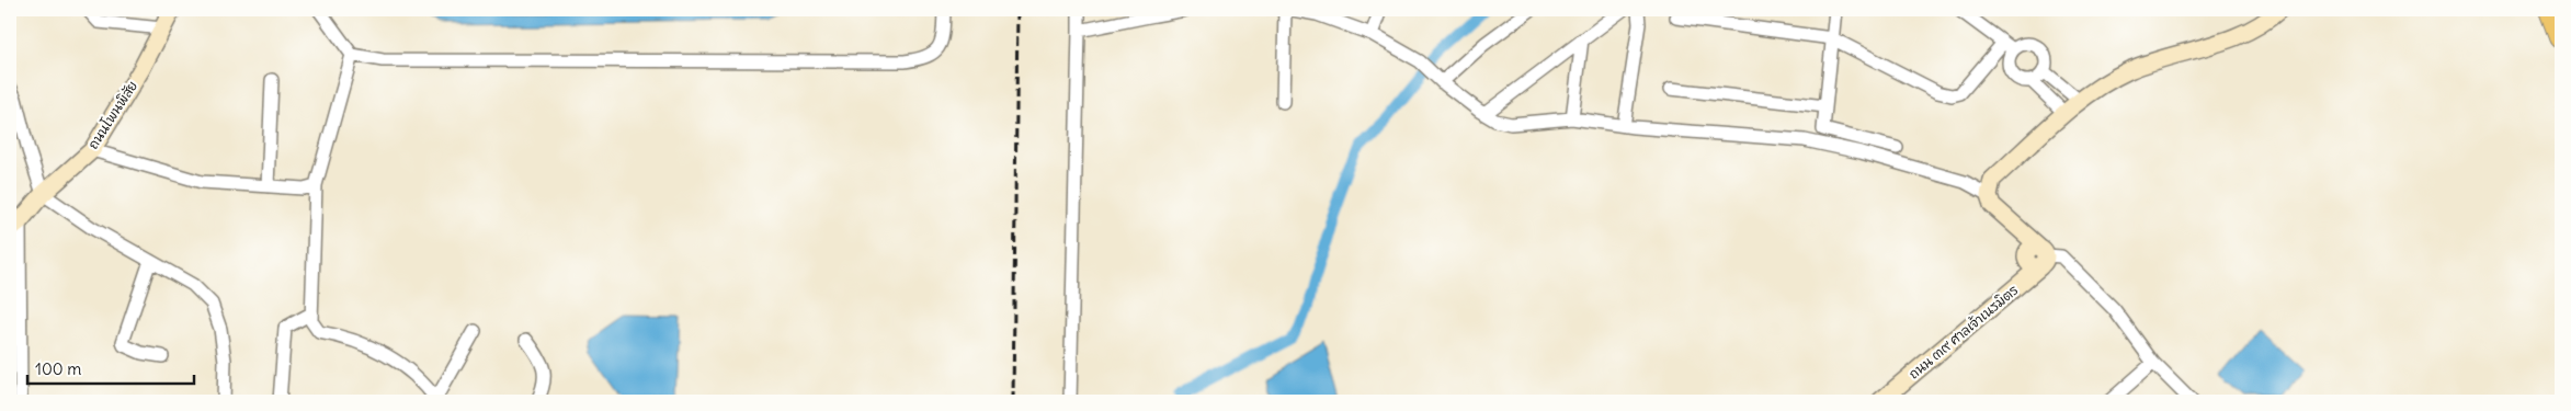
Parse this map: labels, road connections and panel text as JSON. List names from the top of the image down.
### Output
{
  "streets": {
    "main road": ["ถนนโพนพิสัย", "ถนน ๓๙ ศาลเจ้าเนรมิตร"]
  },
  "scale_bar": "100 m"
}
